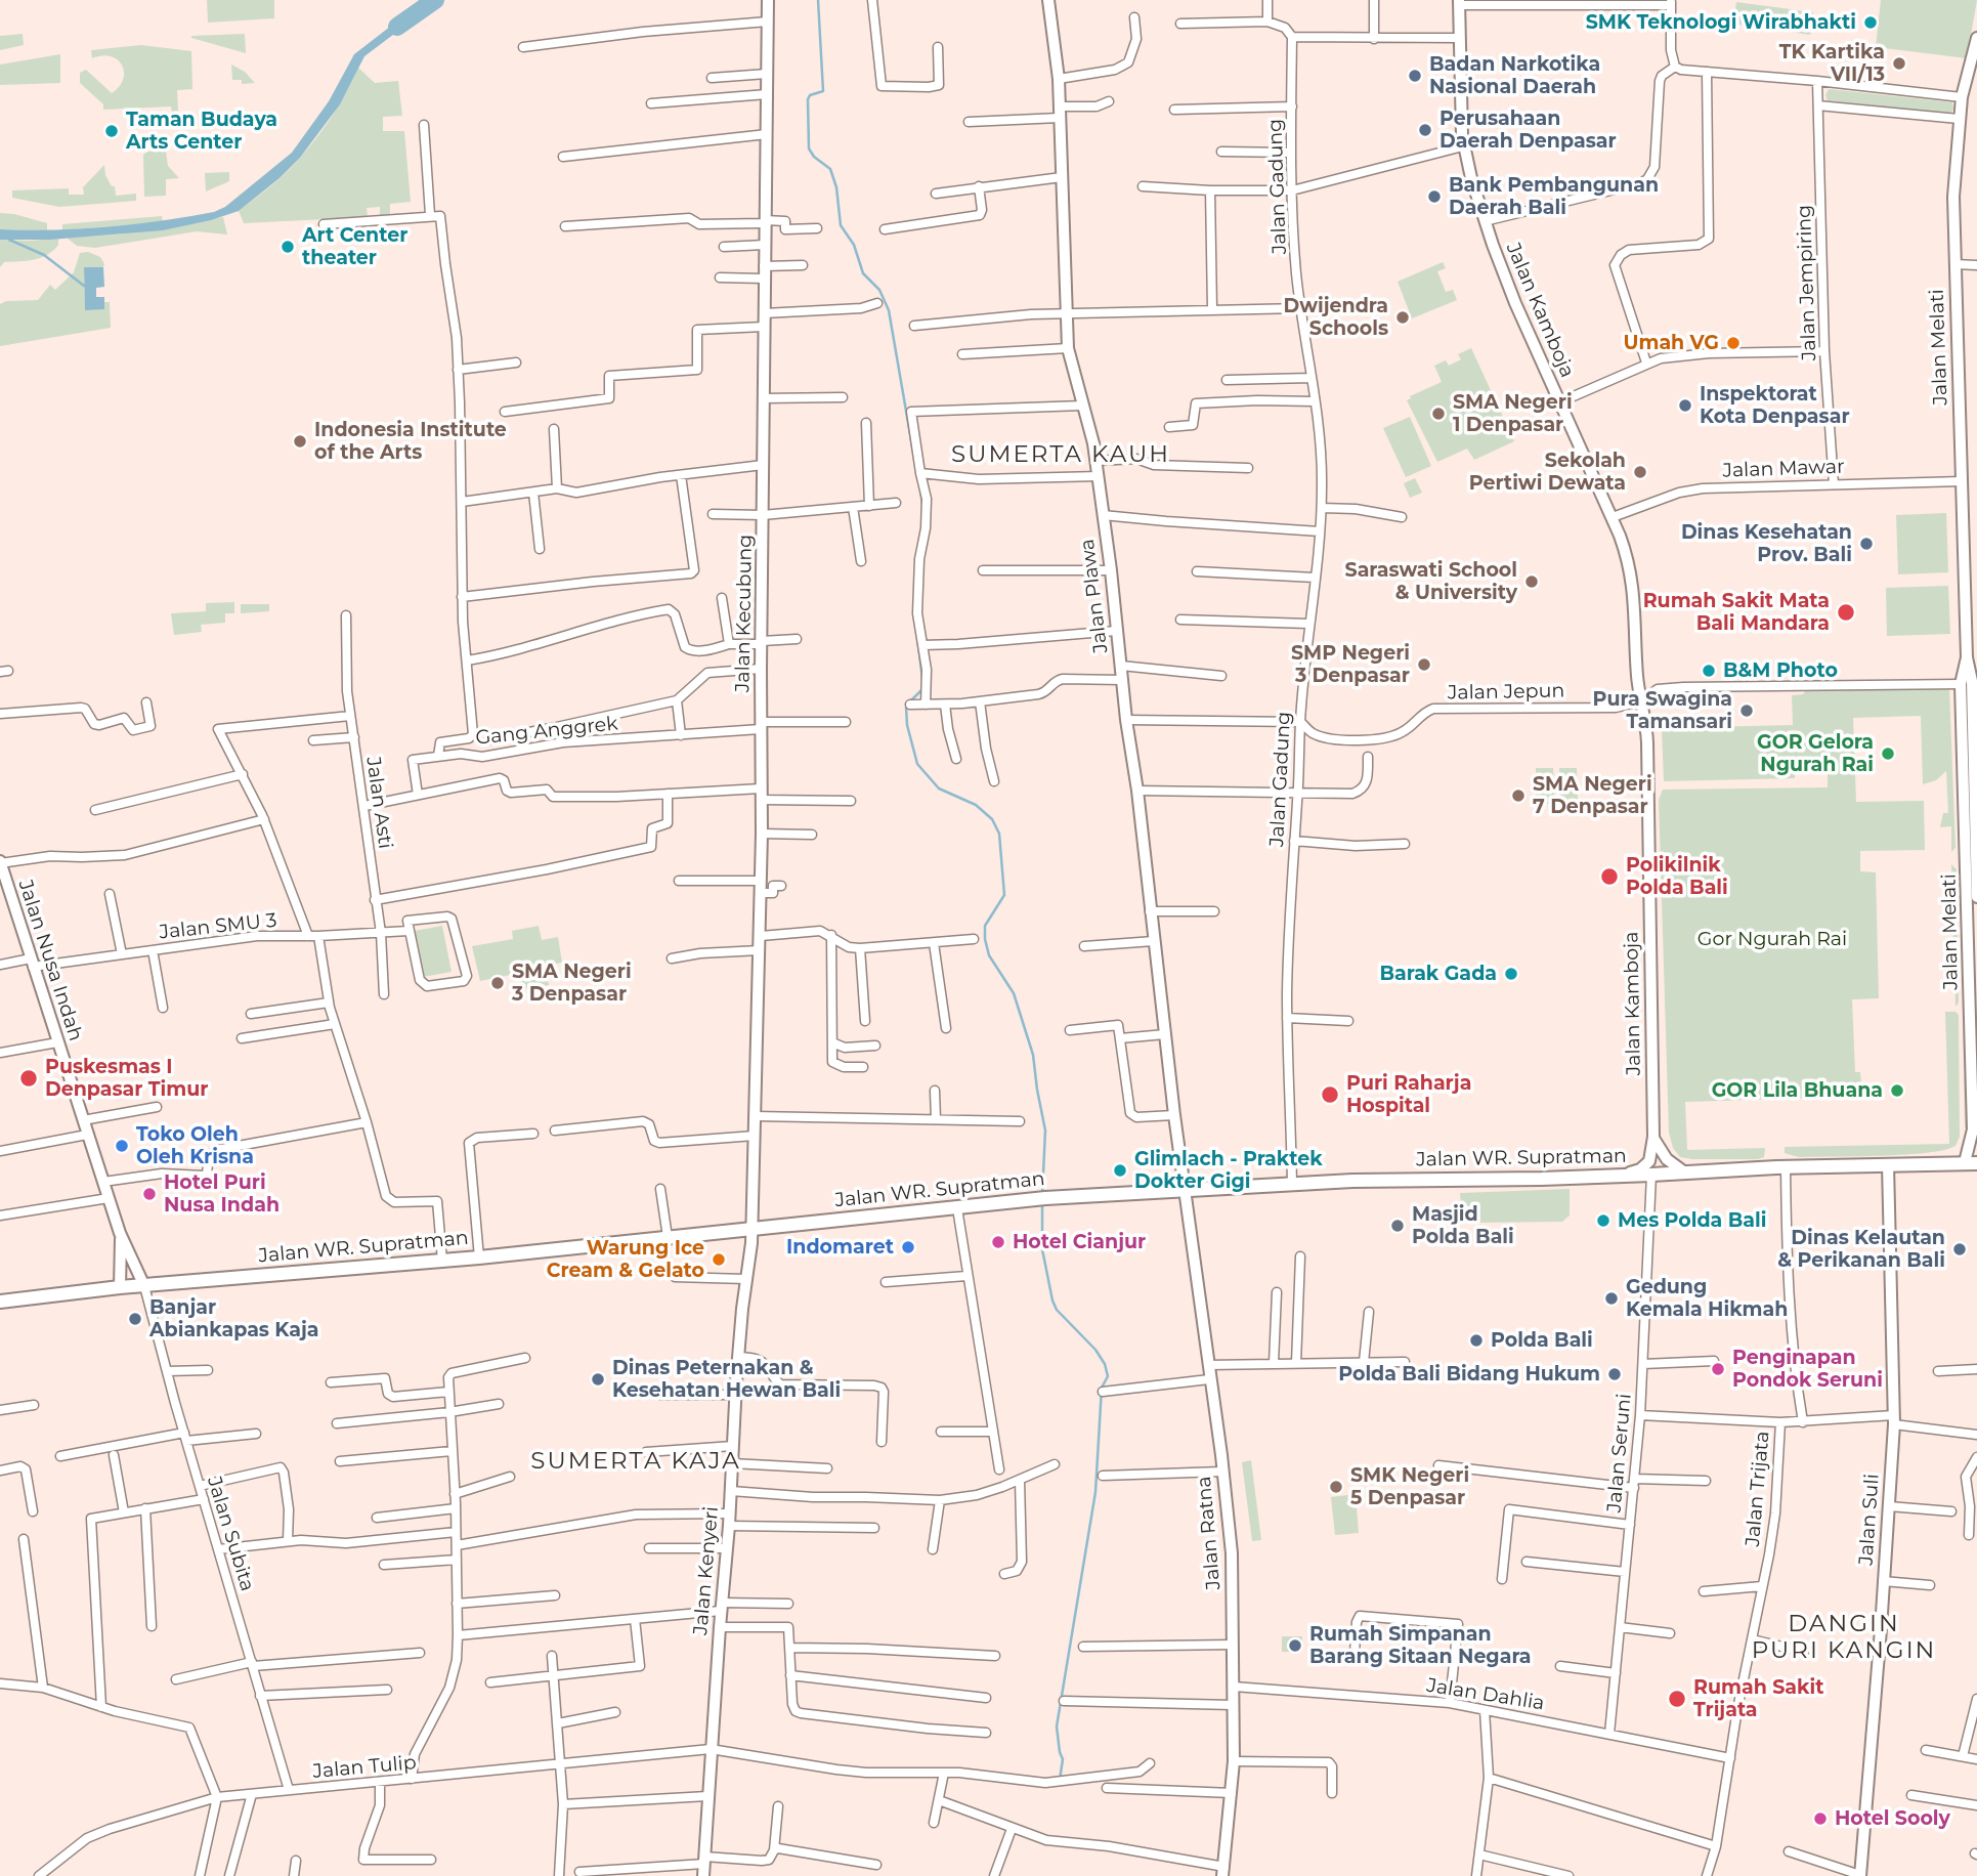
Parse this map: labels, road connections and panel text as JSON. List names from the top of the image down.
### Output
{
  "streets": {
    "main road": ["Jalan WR. Supratman"],
    "street": [
      "Jalan Gadung",
      "Jalan Jempiring",
      "Jalan Kamboja",
      "Jalan Melati",
      "Jalan Mawar",
      "Jalan Plawa",
      "Jalan Kecubung",
      "Jalan Jepun",
      "Gang Anggrek",
      "Jalan Asti",
      "Jalan SMU 3",
      "Jalan Nusa Indah",
      "Jalan Seruni",
      "Jalan Trijata",
      "Jalan Suli",
      "Jalan Ratna",
      "Jalan Subita",
      "Jalan Kenyeri",
      "Jalan Dahlia",
      "Jalan Tulip"
    ]
  },
  "crossings": [
    ["Jalan Gadung", "Jalan Jepun"],
    ["Jalan Gadung", "Jalan WR. Supratman"],
    ["Jalan Jempiring", "Jalan Mawar"],
    ["Jalan Kamboja", "Jalan Mawar"],
    ["Jalan Kamboja", "Jalan Jepun"],
    ["Jalan Kamboja", "Jalan WR. Supratman"],
    ["Jalan Melati", "Jalan Mawar"],
    ["Jalan Melati", "Jalan Jepun"],
    ["Jalan Melati", "Jalan WR. Supratman"],
    ["Jalan Plawa", "Jalan WR. Supratman"],
    ["Jalan Plawa", "Jalan Ratna"],
    ["Jalan Kecubung", "Gang Anggrek"],
    ["Jalan Kecubung", "Jalan WR. Supratman"],
    ["Jalan Kecubung", "Jalan Kenyeri"],
    ["Jalan Asti", "Jalan SMU 3"],
    ["Jalan SMU 3", "Jalan Nusa Indah"],
    ["Jalan Nusa Indah", "Jalan WR. Supratman"],
    ["Jalan Nusa Indah", "Jalan Subita"],
    ["Jalan WR. Supratman", "Jalan Seruni"],
    ["Jalan WR. Supratman", "Jalan Suli"],
    ["Jalan WR. Supratman", "Jalan Ratna"],
    ["Jalan WR. Supratman", "Jalan Subita"],
    ["Jalan WR. Supratman", "Jalan Kenyeri"],
    ["Jalan Seruni", "Jalan Dahlia"],
    ["Jalan Trijata", "Jalan Suli"],
    ["Jalan Trijata", "Jalan Dahlia"],
    ["Jalan Ratna", "Jalan Dahlia"],
    ["Jalan Subita", "Jalan Tulip"],
    ["Jalan Kenyeri", "Jalan Tulip"]
  ],
  "districts": ["SUMERTA KAUH", "SUMERTA KAJA", "DANGIN PURI KANGIN"],
  "parks": ["Gor Ngurah Rai"],
  "places": [
    "SMK Teknologi Wirabhakti",
    "TK Kartika VII/13",
    "Badan Narkotika Nasional Daerah",
    "Perusahaan Daerah Denpasar",
    "Taman Budaya Arts Center",
    "Bank Pembangunan Daerah Bali",
    "Art Center theater",
    "Dwijendra Schools",
    "Umah VG",
    "Inspektorat Kota Denpasar",
    "SMA Negeri 1 Denpasar",
    "Indonesia Institute of the Arts",
    "Sekolah Pertiwi Dewata",
    "Dinas Kesehatan Prov. Bali",
    "Saraswati School & University",
    "Rumah Sakit Mata Bali Mandara",
    "SMP Negeri 3 Denpasar",
    "B&M Photo",
    "Pura Swagina Tamansari",
    "GOR Gelora Ngurah Rai",
    "SMA Negeri 7 Denpasar",
    "Polikilnik Polda Bali",
    "Barak Gada",
    "SMA Negeri 3 Denpasar",
    "Puskesmas I Denpasar Timur",
    "GOR Lila Bhuana",
    "Puri Raharja Hospital",
    "Toko Oleh Oleh Krisna",
    "Glimlach - Praktek Dokter Gigi",
    "Hotel Puri Nusa Indah",
    "Mes Polda Bali",
    "Masjid Polda Bali",
    "Hotel Cianjur",
    "Indomaret",
    "Dinas Kelautan & Perikanan Bali",
    "Warung Ice Cream & Gelato",
    "Gedung Kemala Hikmah",
    "Banjar Abiankapas Kaja",
    "Polda Bali",
    "Penginapan Pondok Seruni",
    "Polda Bali Bidang Hukum",
    "Dinas Peternakan & Kesehatan Hewan Bali",
    "SMK Negeri 5 Denpasar",
    "Rumah Simpanan Barang Sitaan Negara",
    "Rumah Sakit Trijata",
    "Hotel Sooly"
  ]
}
